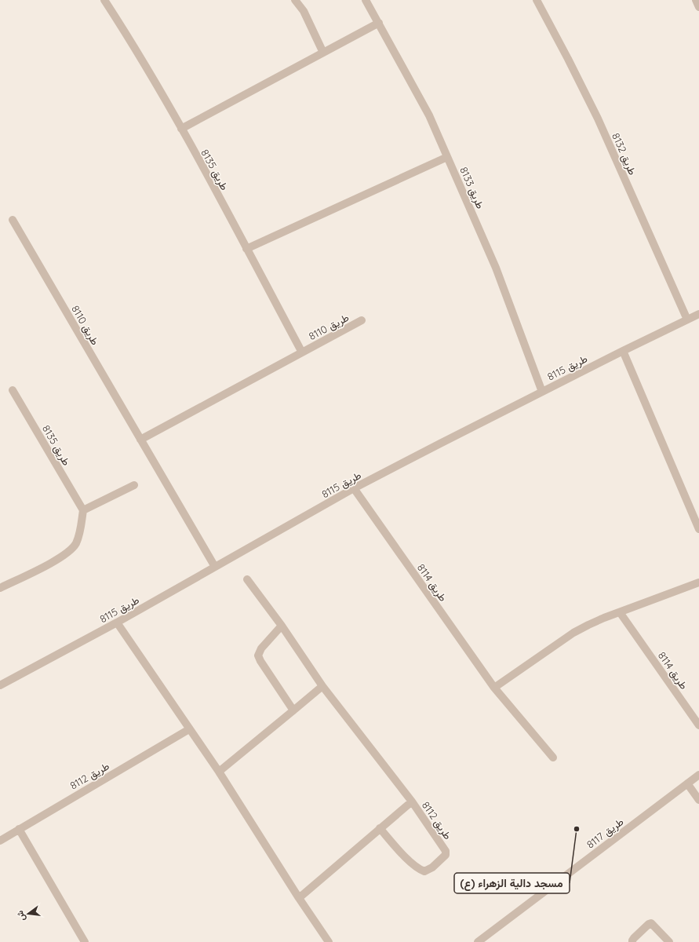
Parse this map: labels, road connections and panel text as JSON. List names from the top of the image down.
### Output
{
  "streets": {
    "street": [
      "طريق 8132",
      "طريق 8135",
      "طريق 8133",
      "طريق 8110",
      "طريق 8115",
      "طريق 8114",
      "طريق 8112",
      "طريق 8117"
    ]
  },
  "crossings": [
    ["طريق 8132", "طريق 8115"],
    ["طريق 8135", "طريق 8110"],
    ["طريق 8133", "طريق 8115"],
    ["طريق 8110", "طريق 8115"],
    ["طريق 8115", "طريق 8114"]
  ],
  "places": ["مسجد دالية الزهراء (ع)"],
  "north": "left"
}
